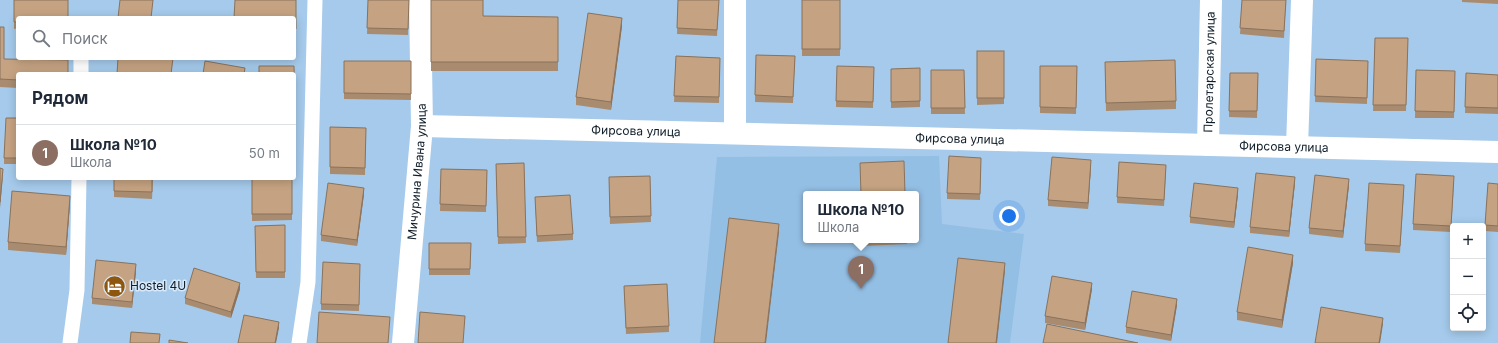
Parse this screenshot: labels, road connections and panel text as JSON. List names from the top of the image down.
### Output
{
  "streets": {
    "street": ["Пролетарская улица", "Фирсова улица", "Мичурина Ивана улица"]
  },
  "crossings": [
    ["Пролетарская улица", "Фирсова улица"],
    ["Фирсова улица", "Мичурина Ивана улица"]
  ],
  "places": {
    "hotel": ["Hostel 4U"]
  },
  "page": {
    "search": "Поиск",
    "heading": "Рядом",
    "list": [
      {
        "mark": "1",
        "name": "Школа №10",
        "note": "Школа",
        "value": "50 m"
      }
    ],
    "popup": ["Школа №10", "Школа"],
    "map_buttons": ["+", "−"],
    "pins": "1"
  }
}
